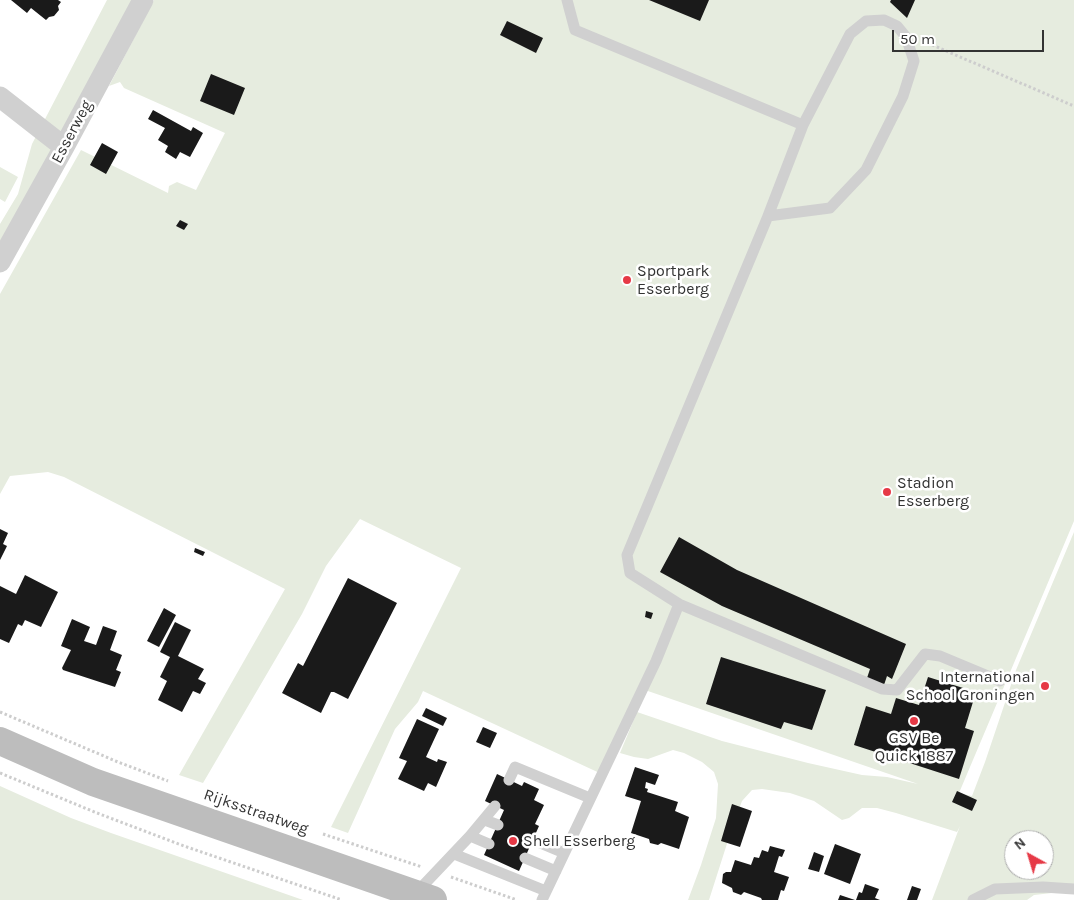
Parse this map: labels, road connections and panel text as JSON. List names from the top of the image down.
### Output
{
  "streets": {
    "main road": ["Rijksstraatweg"],
    "street": ["Esserweg"]
  },
  "places": [
    "Sportpark Esserberg",
    "Stadion Esserberg",
    "International School Groningen",
    "GSV Be Quick 1887",
    "Shell Esserberg"
  ],
  "scale_bar": "50 m",
  "north": "top left"
}
